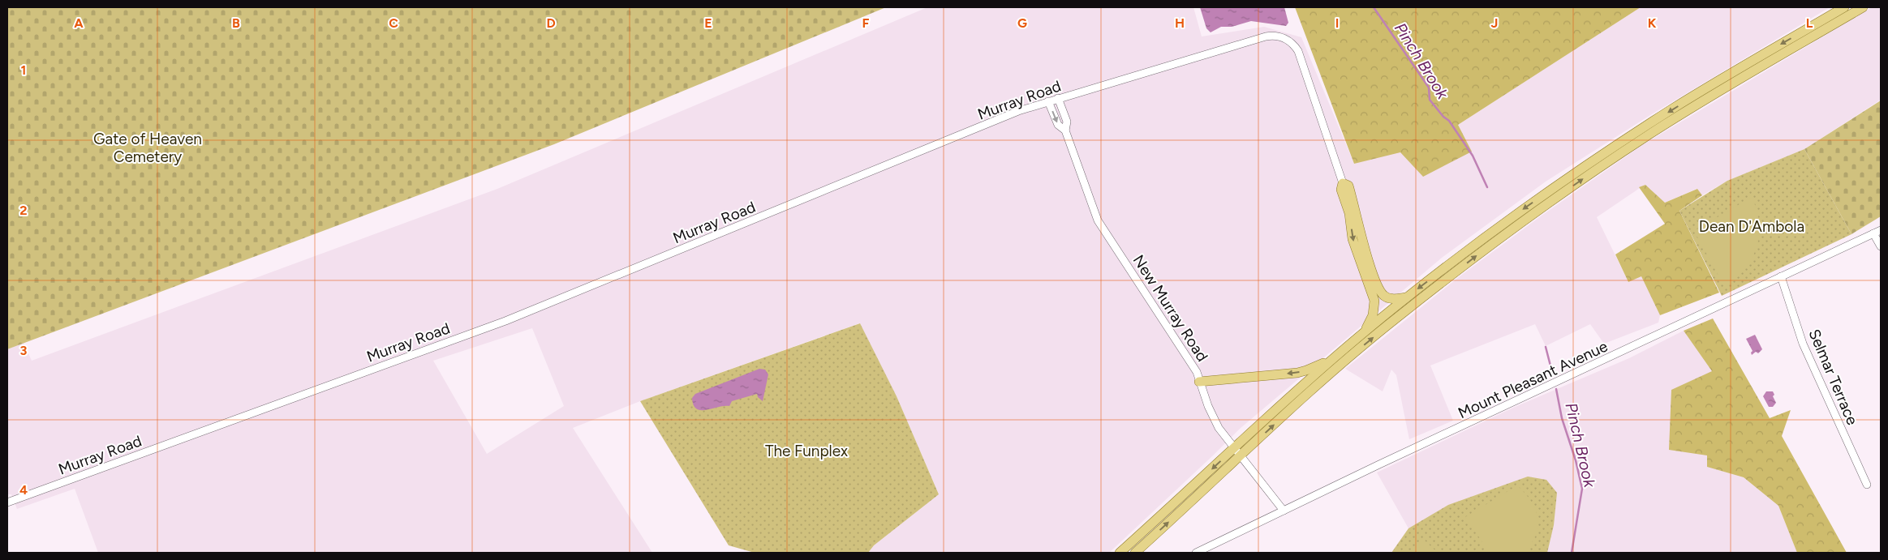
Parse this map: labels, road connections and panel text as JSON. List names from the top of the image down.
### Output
{
  "streets": {
    "street": [
      "Murray Road",
      "New Murray Road",
      "Selmar Terrace",
      "Mount Pleasant Avenue"
    ]
  },
  "crossings": [
    ["Murray Road", "New Murray Road"],
    ["New Murray Road", "Mount Pleasant Avenue"],
    ["Selmar Terrace", "Mount Pleasant Avenue"]
  ],
  "water": ["Pinch Brook"],
  "parks": ["Gate of Heaven Cemetery", "Dean D'Ambola", "The Funplex"],
  "grid": {
    "columns": [
      "A",
      "B",
      "C",
      "D",
      "E",
      "F",
      "G",
      "H",
      "I",
      "J",
      "K",
      "L"
    ],
    "rows": [
      "1",
      "2",
      "3",
      "4"
    ]
  }
}
